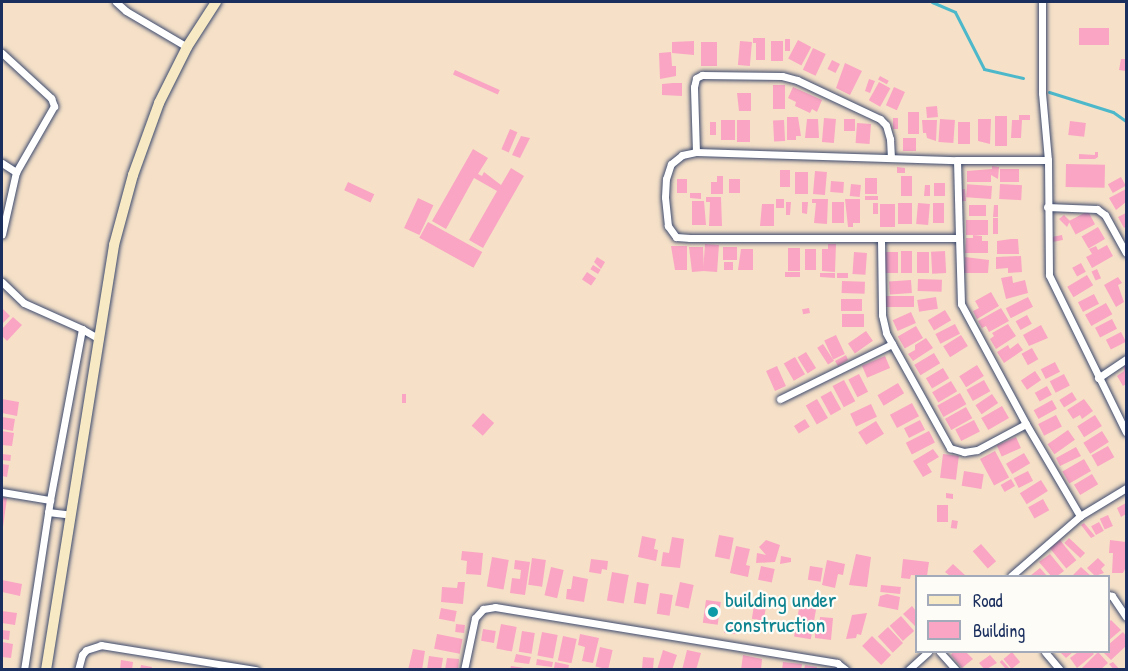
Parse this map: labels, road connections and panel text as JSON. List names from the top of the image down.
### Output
{
  "places": ["building under construction"],
  "legend": ["Road", "Building"]
}
